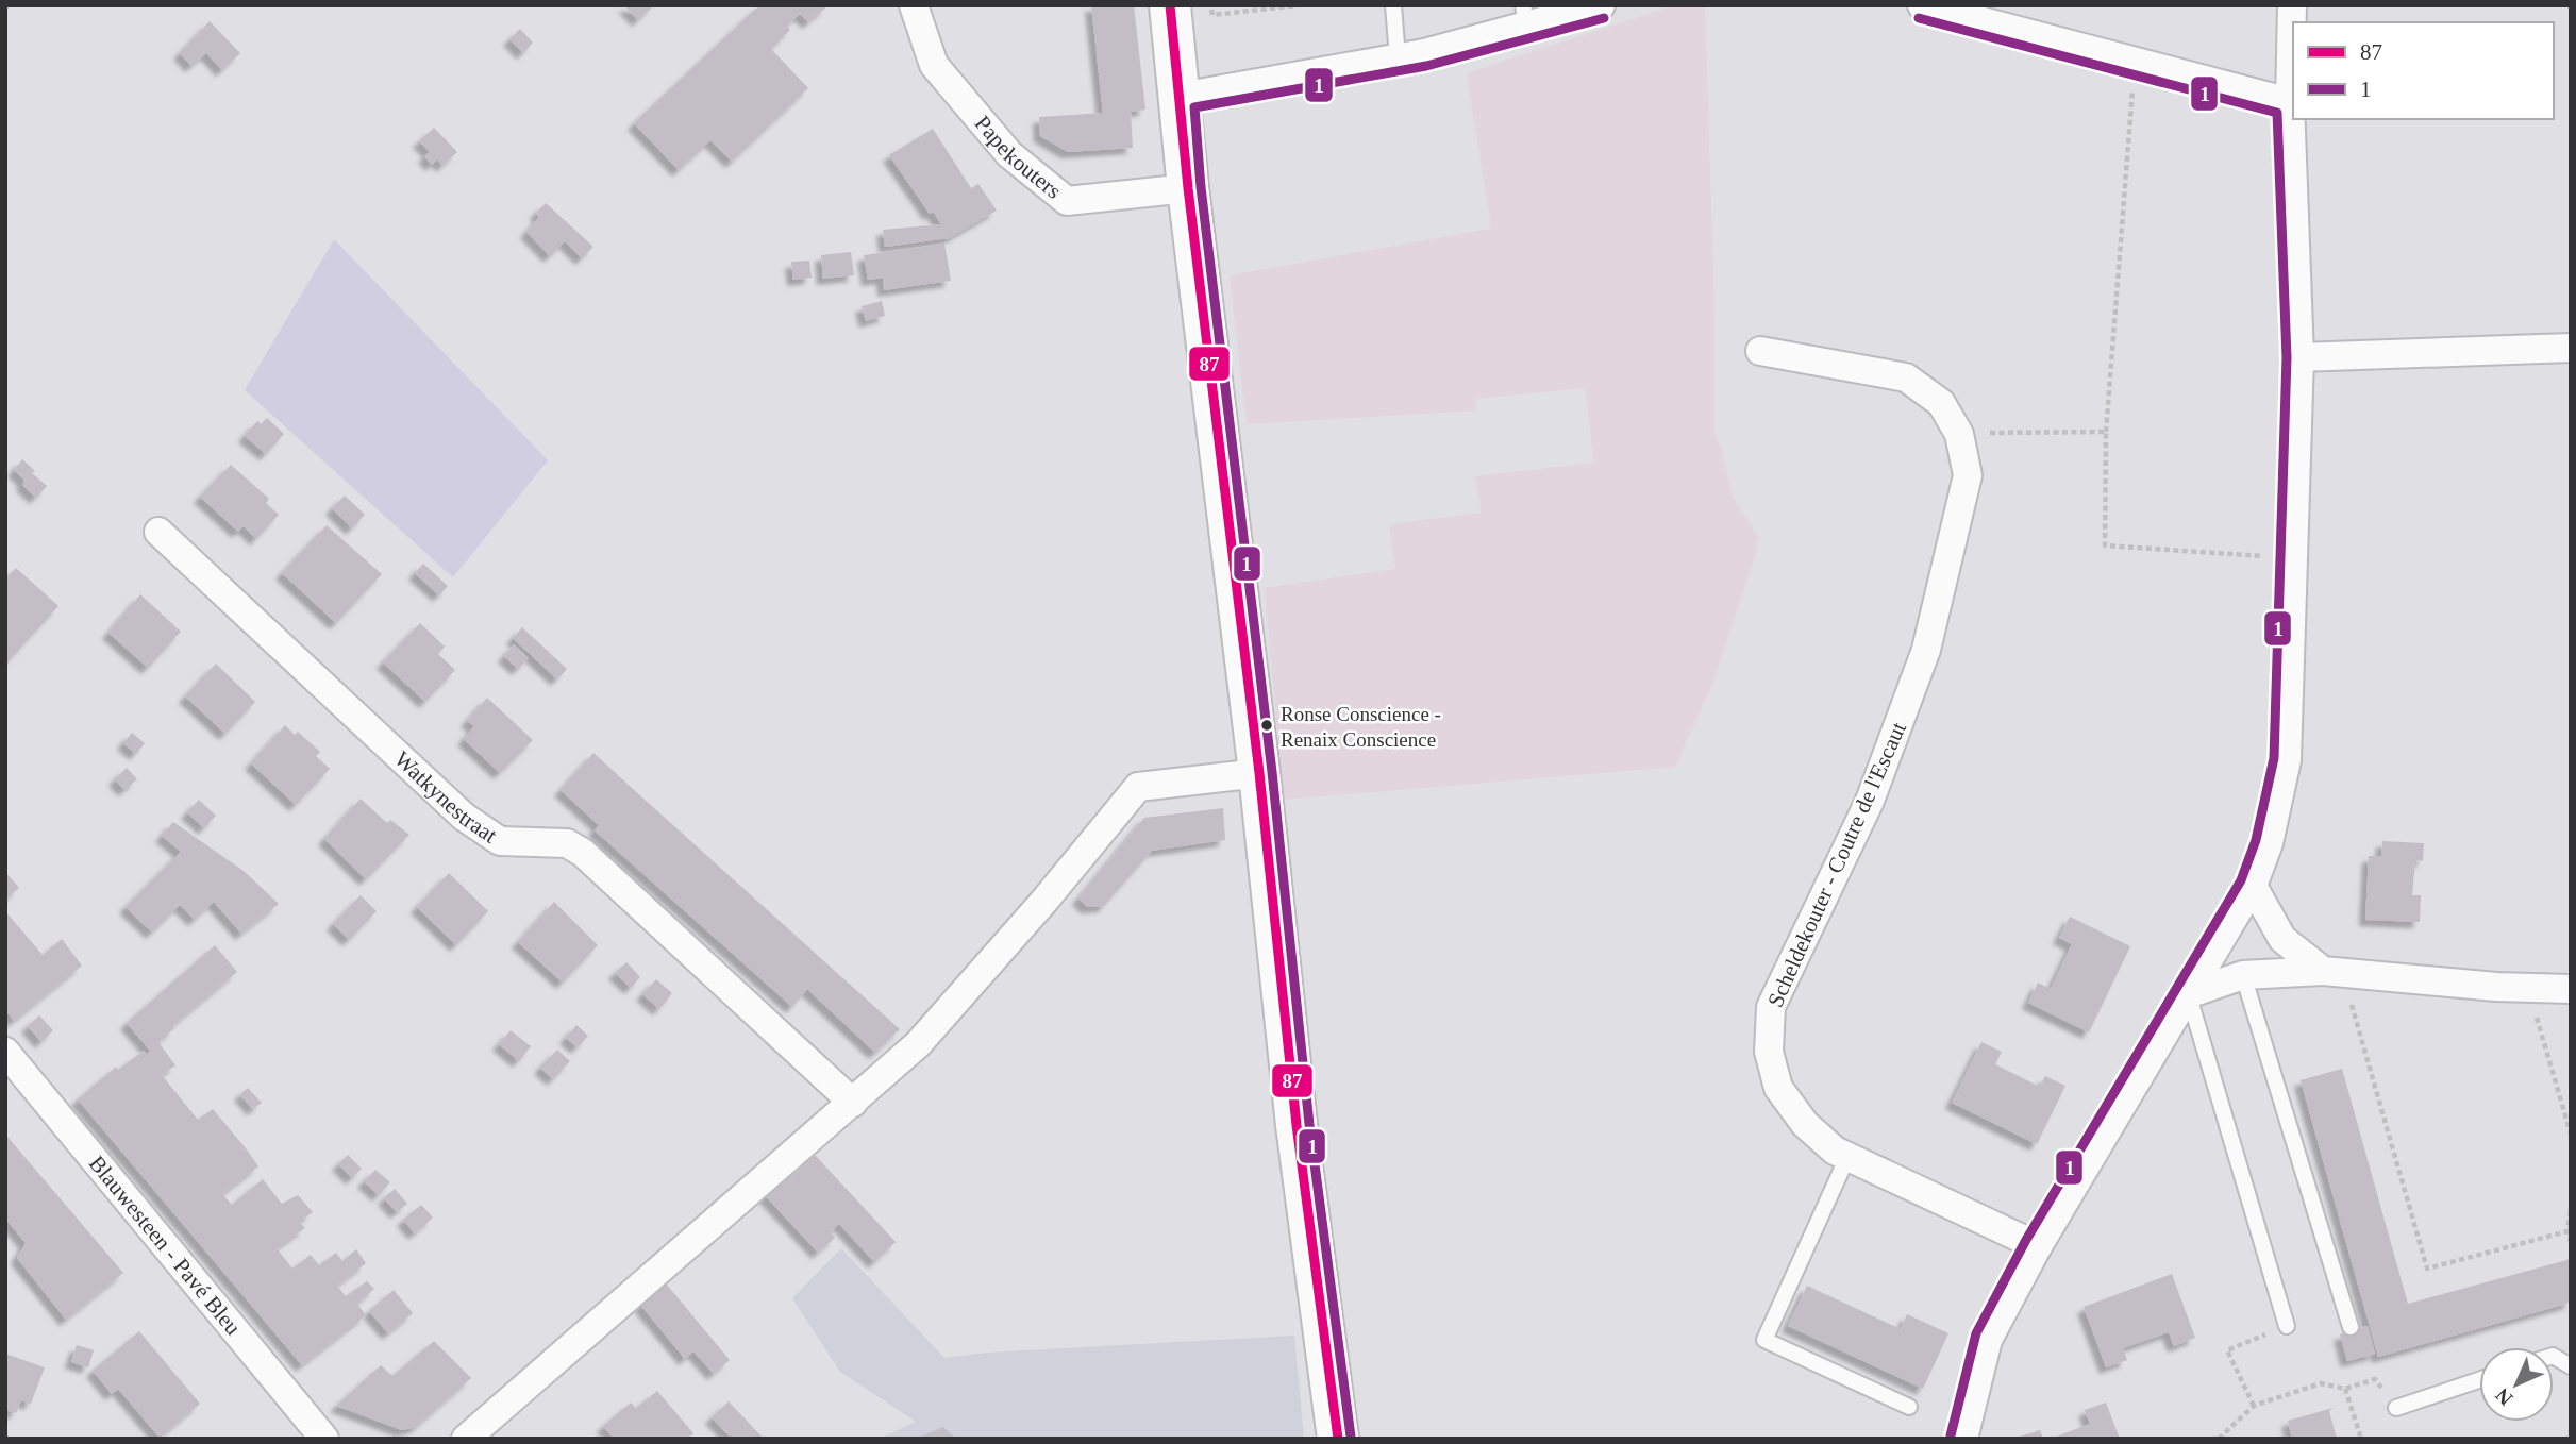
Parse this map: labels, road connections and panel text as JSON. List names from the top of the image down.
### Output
{
  "streets": {
    "street": [
      "Papekouters",
      "Watkynestraat",
      "Scheldekouter - Coutre de l'Escaut",
      "Blauwesteen - Pavé Bleu"
    ]
  },
  "places": ["Ronse Conscience - Renaix Conscience"],
  "lines": ["transit line 87", "transit line 1"],
  "legend": ["87", "1"],
  "north": "bottom left"
}
